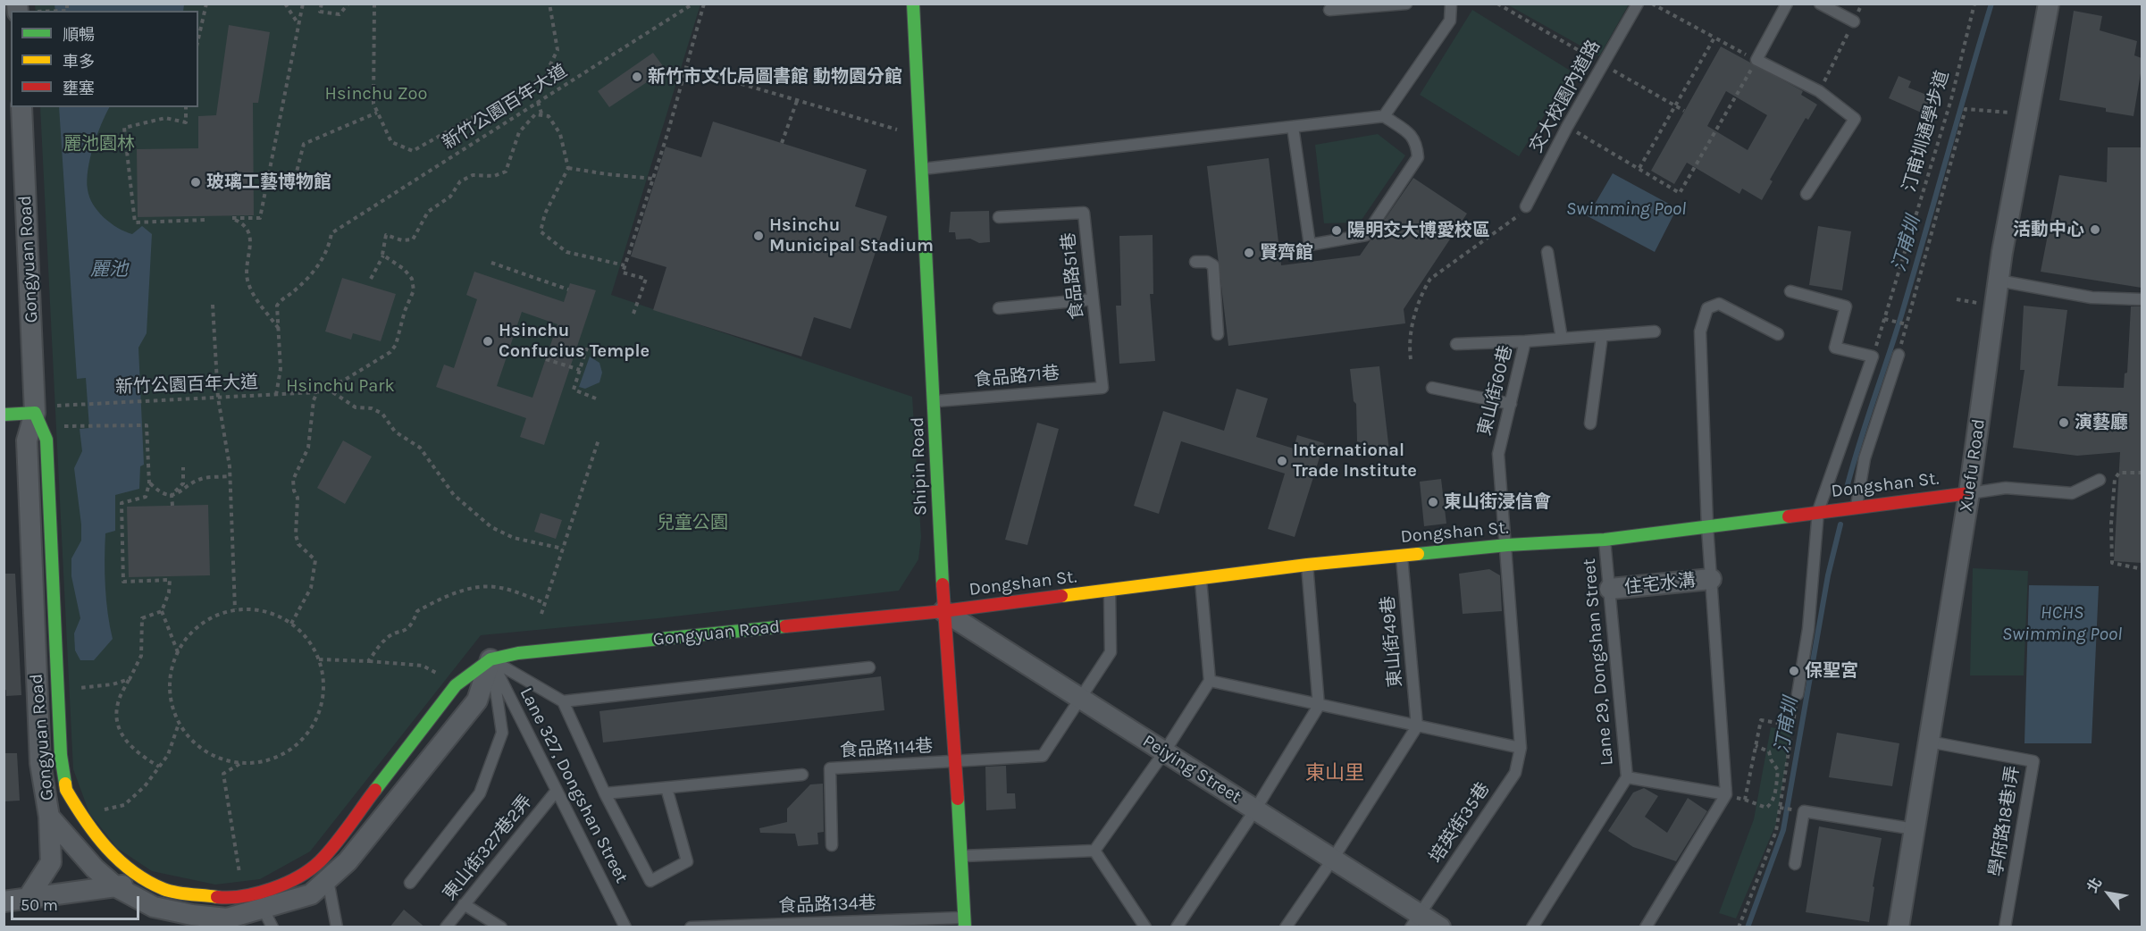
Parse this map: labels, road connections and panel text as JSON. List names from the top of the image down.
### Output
{
  "streets": {
    "street": [
      "Gongyuan Road",
      "Xuefu Road",
      "Shipin Road",
      "Dongshan St.",
      "住宅水溝",
      "Peiying Street"
    ],
    "lane": [
      "交大校園內道路",
      "食品路51巷",
      "食品路71巷",
      "東山街60巷",
      "東山街49巷",
      "Lane 29, Dongshan Street",
      "食品路114巷",
      "Lane 327, Dongshan Street",
      "學府路18巷1弄",
      "培英街35巷",
      "東山街327巷2弄",
      "食品路134巷"
    ],
    "path": ["新竹公園百年大道", "汀甫圳通學步道"]
  },
  "crossings": [
    ["汀甫圳通學步道", "Xuefu Road"],
    ["Gongyuan Road", "Shipin Road"],
    ["Gongyuan Road", "Dongshan St."],
    ["Gongyuan Road", "Peiying Street"],
    ["Gongyuan Road", "Lane 327, Dongshan Street"],
    ["食品路51巷", "食品路71巷"],
    ["食品路71巷", "Shipin Road"],
    ["東山街60巷", "Dongshan St."],
    ["東山街60巷", "培英街35巷"],
    ["Xuefu Road", "Dongshan St."],
    ["Xuefu Road", "學府路18巷1弄"],
    ["Shipin Road", "Dongshan St."],
    ["Shipin Road", "食品路114巷"],
    ["Shipin Road", "Peiying Street"],
    ["Shipin Road", "食品路134巷"],
    ["Dongshan St.", "東山街49巷"],
    ["Dongshan St.", "Lane 29, Dongshan Street"],
    ["Dongshan St.", "Peiying Street"],
    ["住宅水溝", "Lane 29, Dongshan Street"],
    ["Peiying Street", "培英街35巷"],
    ["Lane 327, Dongshan Street", "東山街327巷2弄"]
  ],
  "districts": ["東山里"],
  "water": [
    "Swimming Pool",
    "汀甫圳",
    "麗池",
    "HCHS Swimming Pool"
  ],
  "parks": [
    "Hsinchu Zoo",
    "麗池園林",
    "Hsinchu Park",
    "兒童公園"
  ],
  "places": [
    "新竹市文化局圖書館 動物園分館",
    "玻璃工藝博物館",
    "活動中心",
    "陽明交大博愛校區",
    "Hsinchu Municipal Stadium",
    "賢齊館",
    "Hsinchu Confucius Temple",
    "演藝廳",
    "International Trade Institute",
    "東山街浸信會",
    "保聖宮"
  ],
  "legend": ["順暢", "車多", "壅塞"],
  "scale_bar": "50 m",
  "north": "top left"
}
